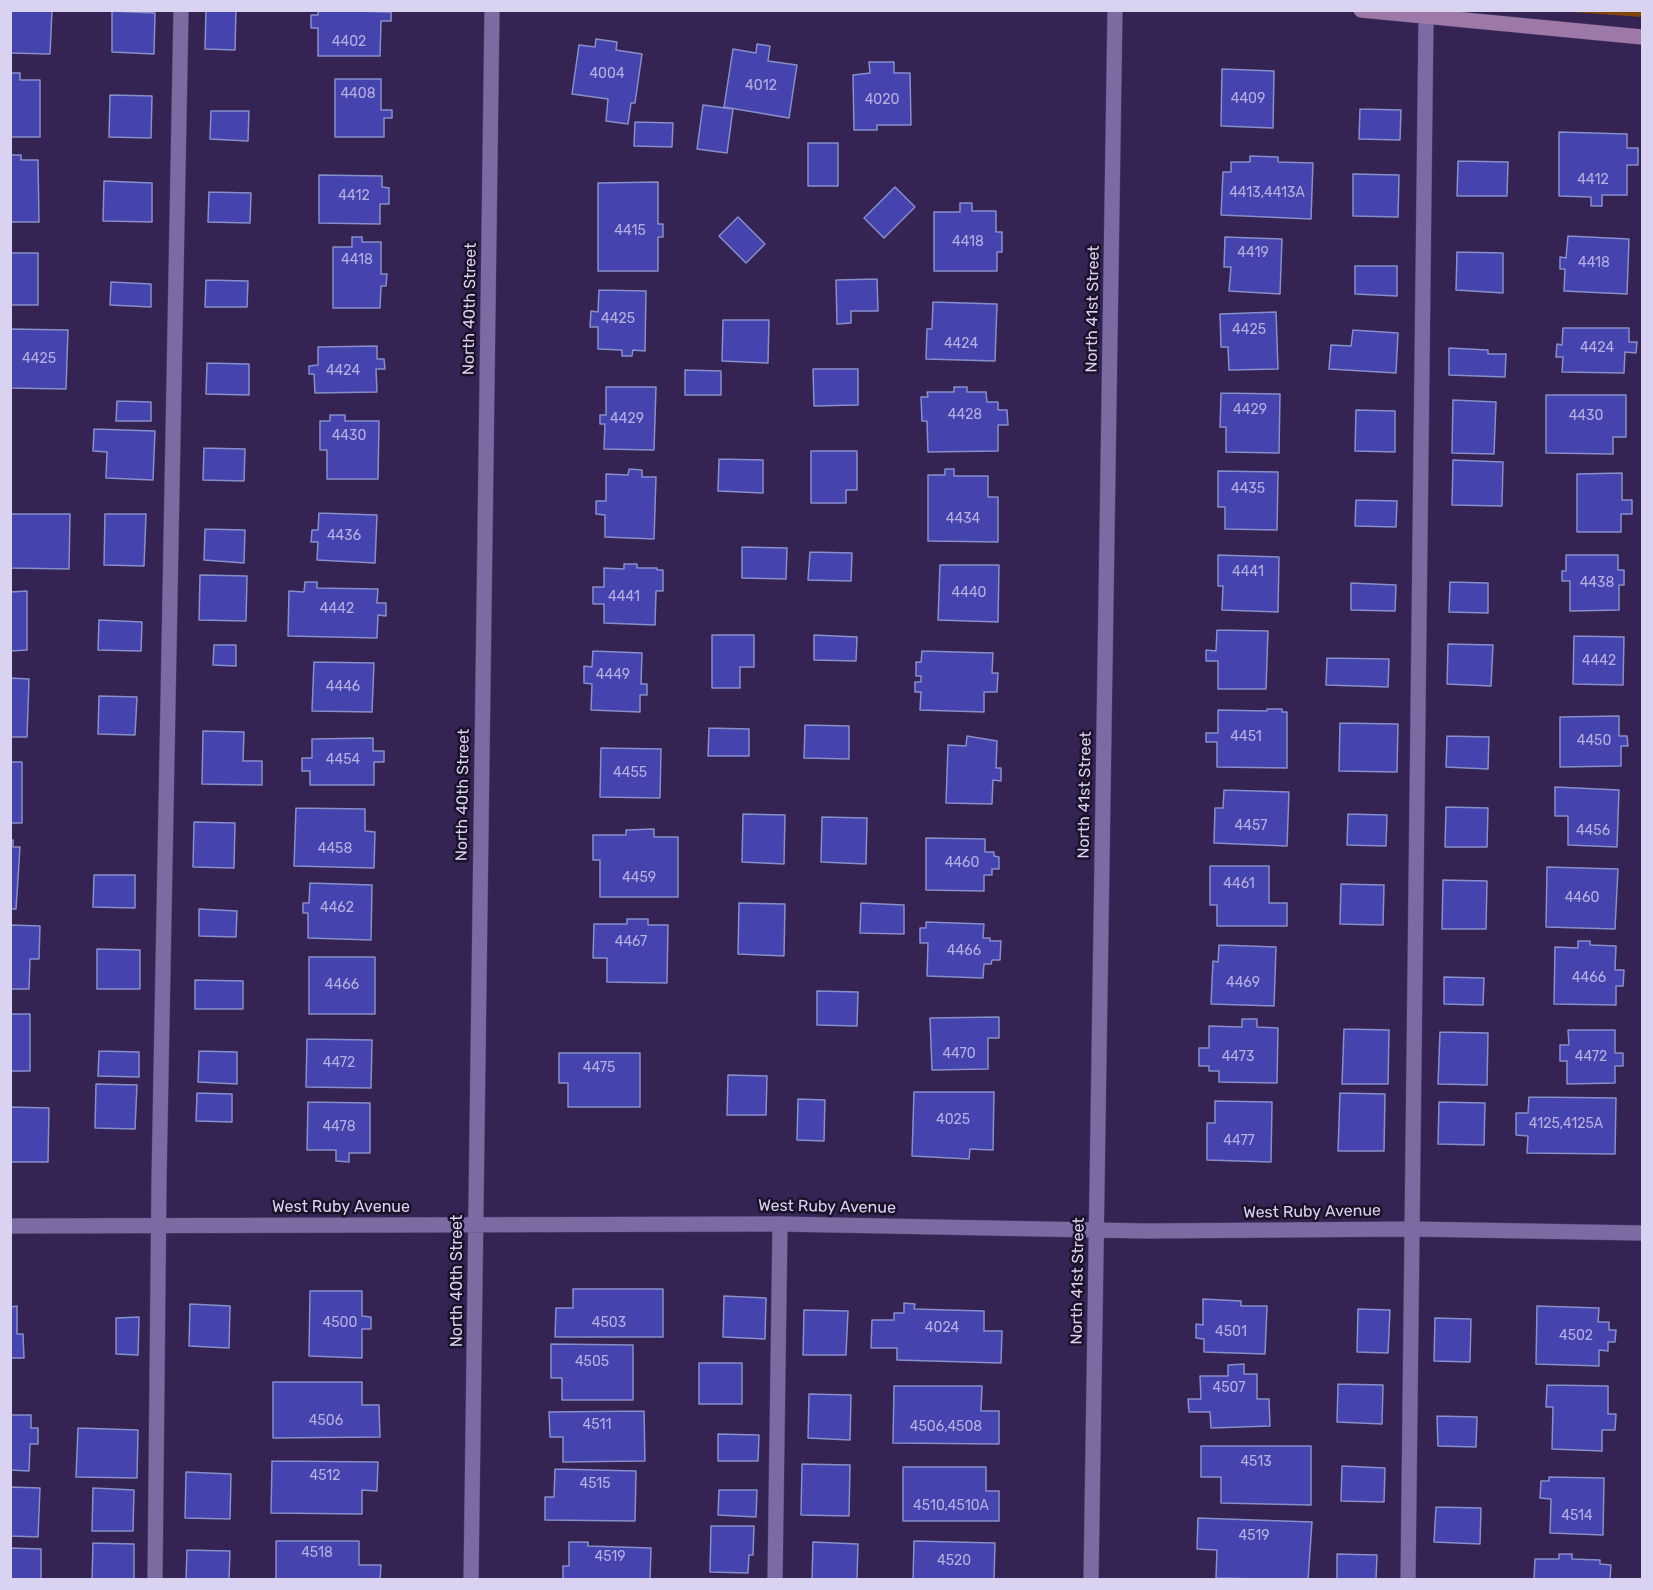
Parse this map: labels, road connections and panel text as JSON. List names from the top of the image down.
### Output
{
  "streets": {
    "street": ["North 40th Street", "North 41st Street", "West Ruby Avenue"]
  },
  "crossings": [
    ["North 40th Street", "West Ruby Avenue"],
    ["North 41st Street", "West Ruby Avenue"]
  ],
  "house_numbers": [
    "4402",
    "4004",
    "4012",
    "4408",
    "4409",
    "4020",
    "4412",
    "4413,4413A",
    "4412",
    "4415",
    "4418",
    "4419",
    "4418",
    "4418",
    "4425",
    "4425",
    "4424",
    "4424",
    "4425",
    "4424",
    "4429",
    "4428",
    "4430",
    "4429",
    "4430",
    "4435",
    "4434",
    "4436",
    "4441",
    "4438",
    "4440",
    "4441",
    "4442",
    "4442",
    "4449",
    "4446",
    "4451",
    "4450",
    "4454",
    "4455",
    "4457",
    "4456",
    "4458",
    "4460",
    "4459",
    "4461",
    "4460",
    "4462",
    "4467",
    "4466",
    "4466",
    "4469",
    "4466",
    "4470",
    "4473",
    "4472",
    "4472",
    "4475",
    "4025",
    "4125,4125A",
    "4478",
    "4477",
    "4500",
    "4503",
    "4024",
    "4501",
    "4502",
    "4505",
    "4507",
    "4506",
    "4511",
    "4506,4508",
    "4513",
    "4512",
    "4515",
    "4510,4510A",
    "4514",
    "4519",
    "4518",
    "4519",
    "4520"
  ]
}
